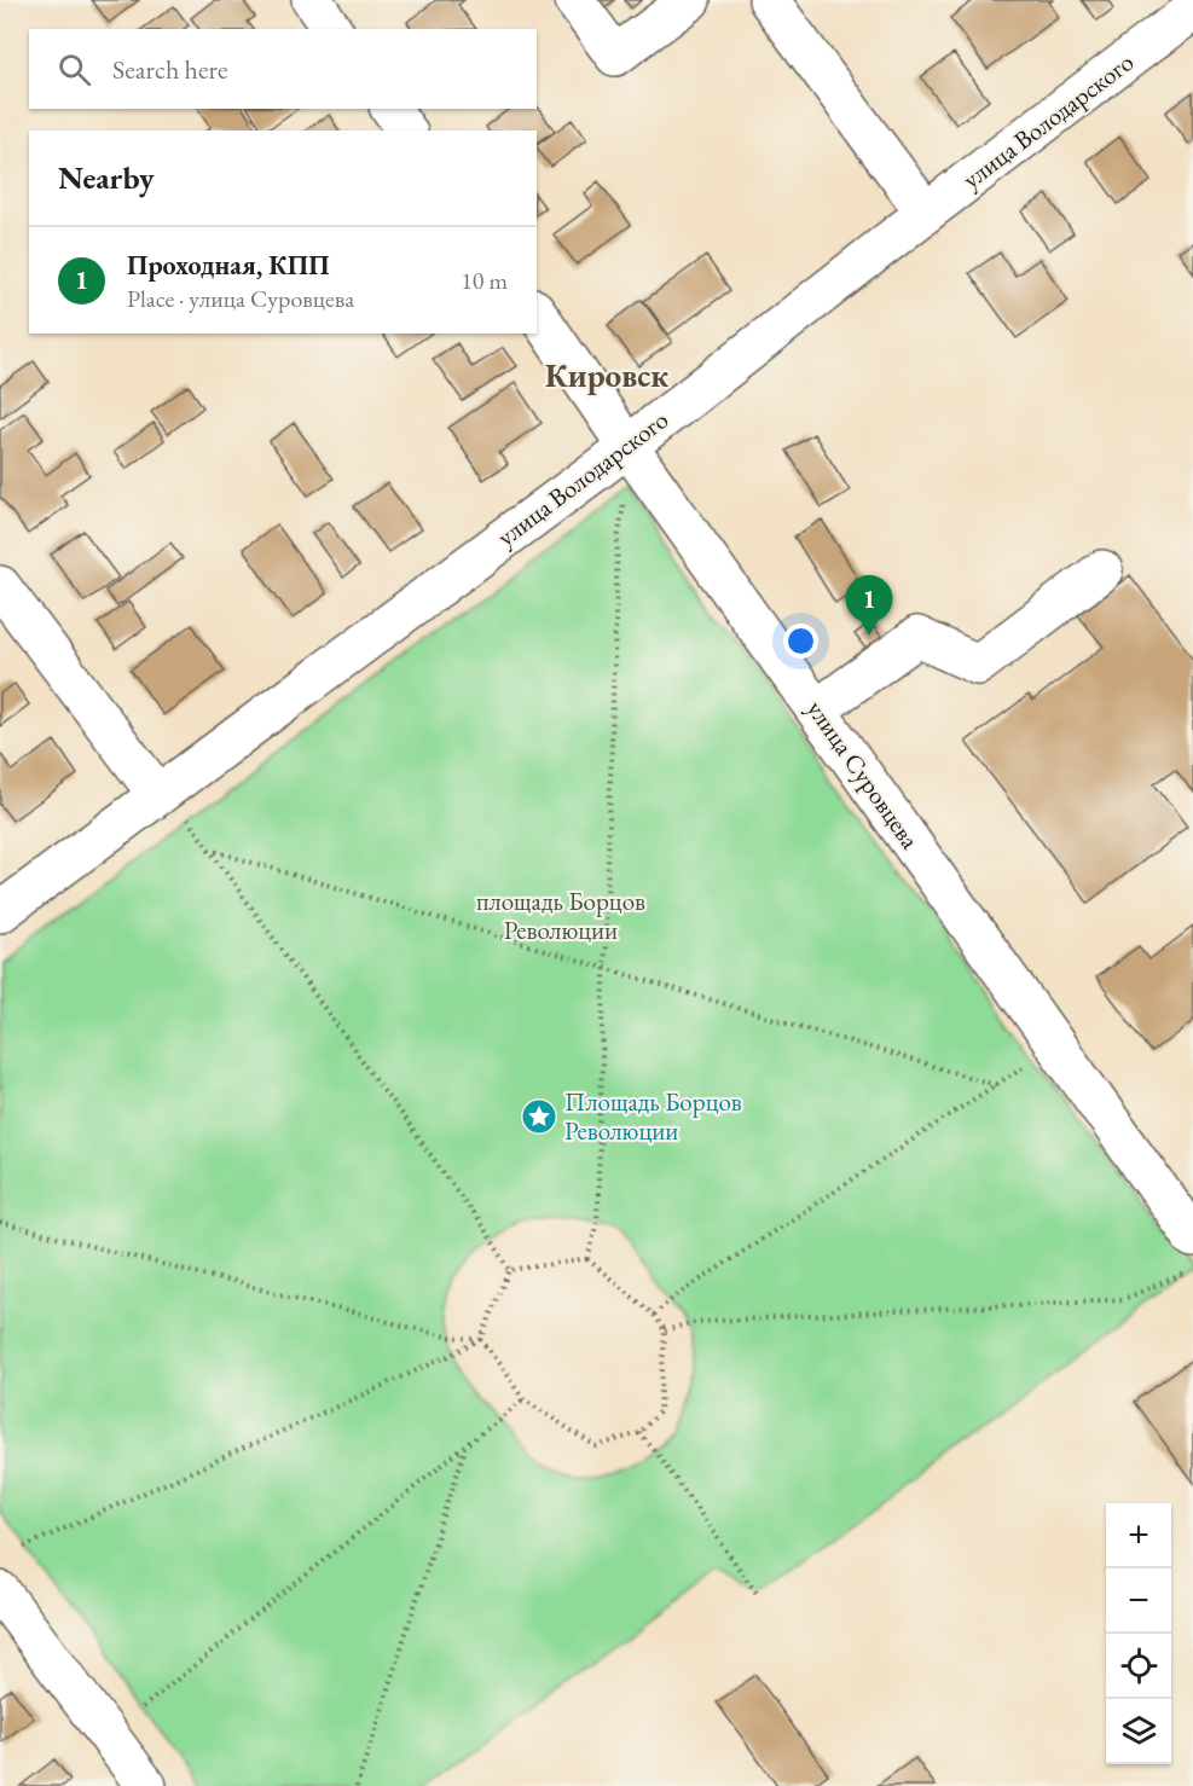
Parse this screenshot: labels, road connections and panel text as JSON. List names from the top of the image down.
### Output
{
  "streets": {
    "street": ["улица Володарского", "улица Суровцева"]
  },
  "crossings": [
    ["улица Володарского", "улица Суровцева"]
  ],
  "districts": ["Кировск"],
  "parks": ["площадь Борцов Революции"],
  "places": {
    "place": ["Площадь Борцов Революции"]
  },
  "page": {
    "search": "Search here",
    "heading": "Nearby",
    "list": [
      {
        "mark": "1",
        "name": "Проходная, КПП",
        "note": "Place · улица Суровцева",
        "value": "10 m"
      }
    ],
    "pins": "1",
    "map_buttons": ["+", "−"]
  }
}
